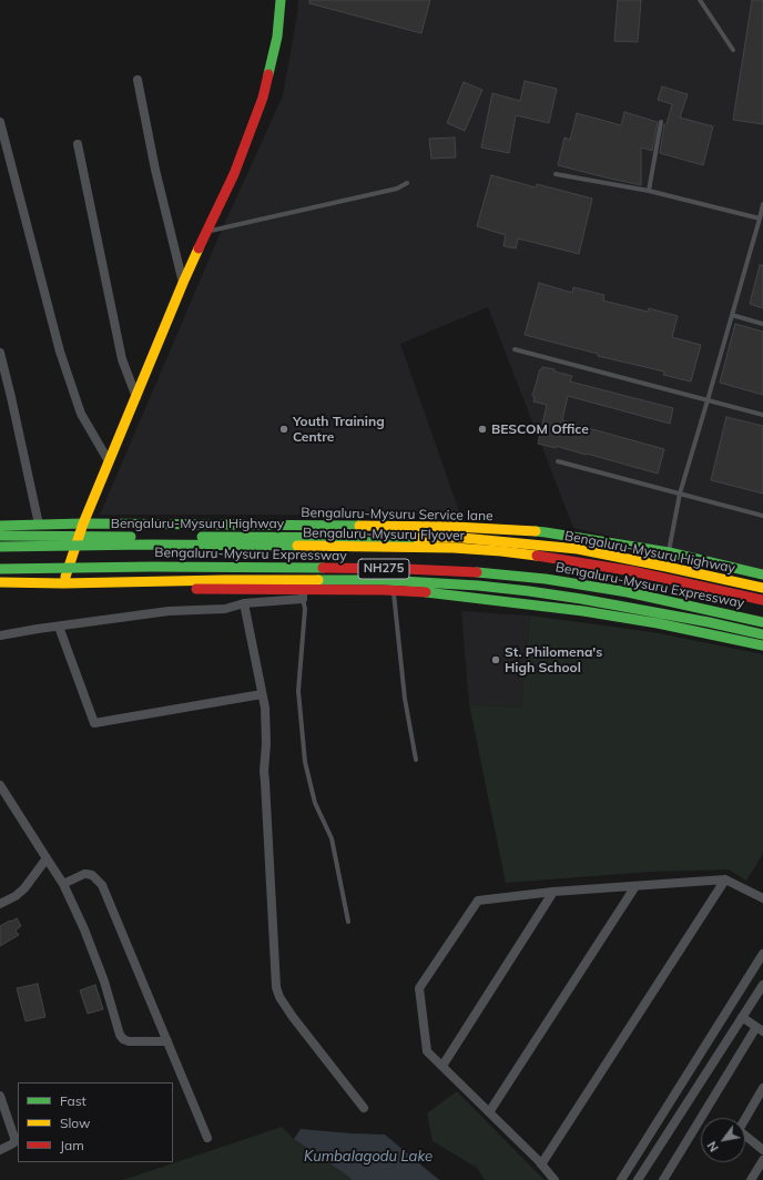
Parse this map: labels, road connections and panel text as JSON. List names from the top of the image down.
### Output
{
  "streets": {
    "main road": [
      "Bengaluru-Mysuru Service lane",
      "Bengaluru-Mysuru Highway",
      "Bengaluru-Mysuru Flyover",
      "Bengaluru-Mysuru Expressway",
      "NH275"
    ]
  },
  "water": ["Kumbalagodu Lake"],
  "places": ["Youth Training Centre", "BESCOM Office", "St. Philomena's High School"],
  "legend": ["Fast", "Slow", "Jam"],
  "north": "bottom left"
}
